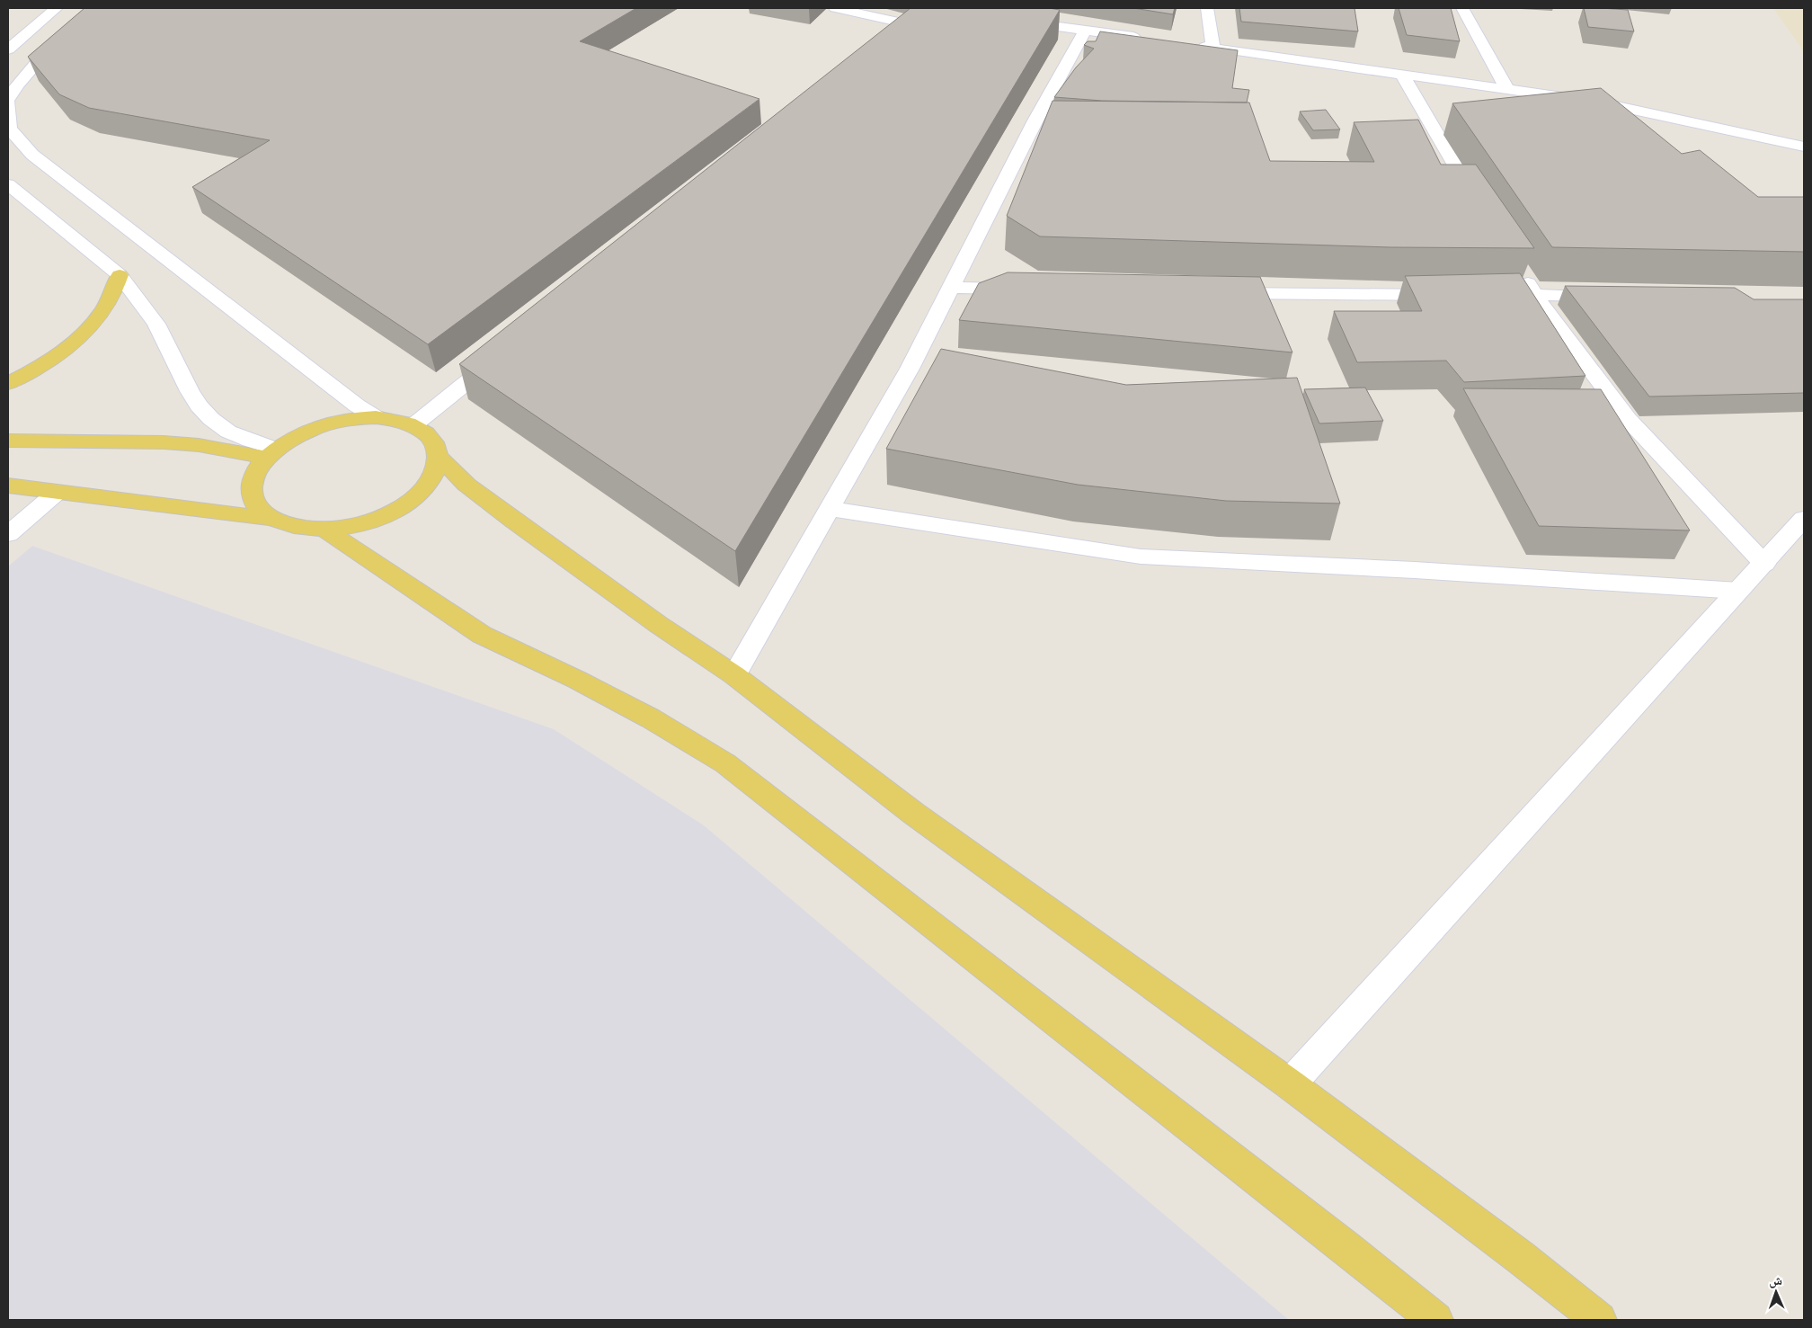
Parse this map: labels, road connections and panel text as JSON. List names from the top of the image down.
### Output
{
  "north": "top"
}
